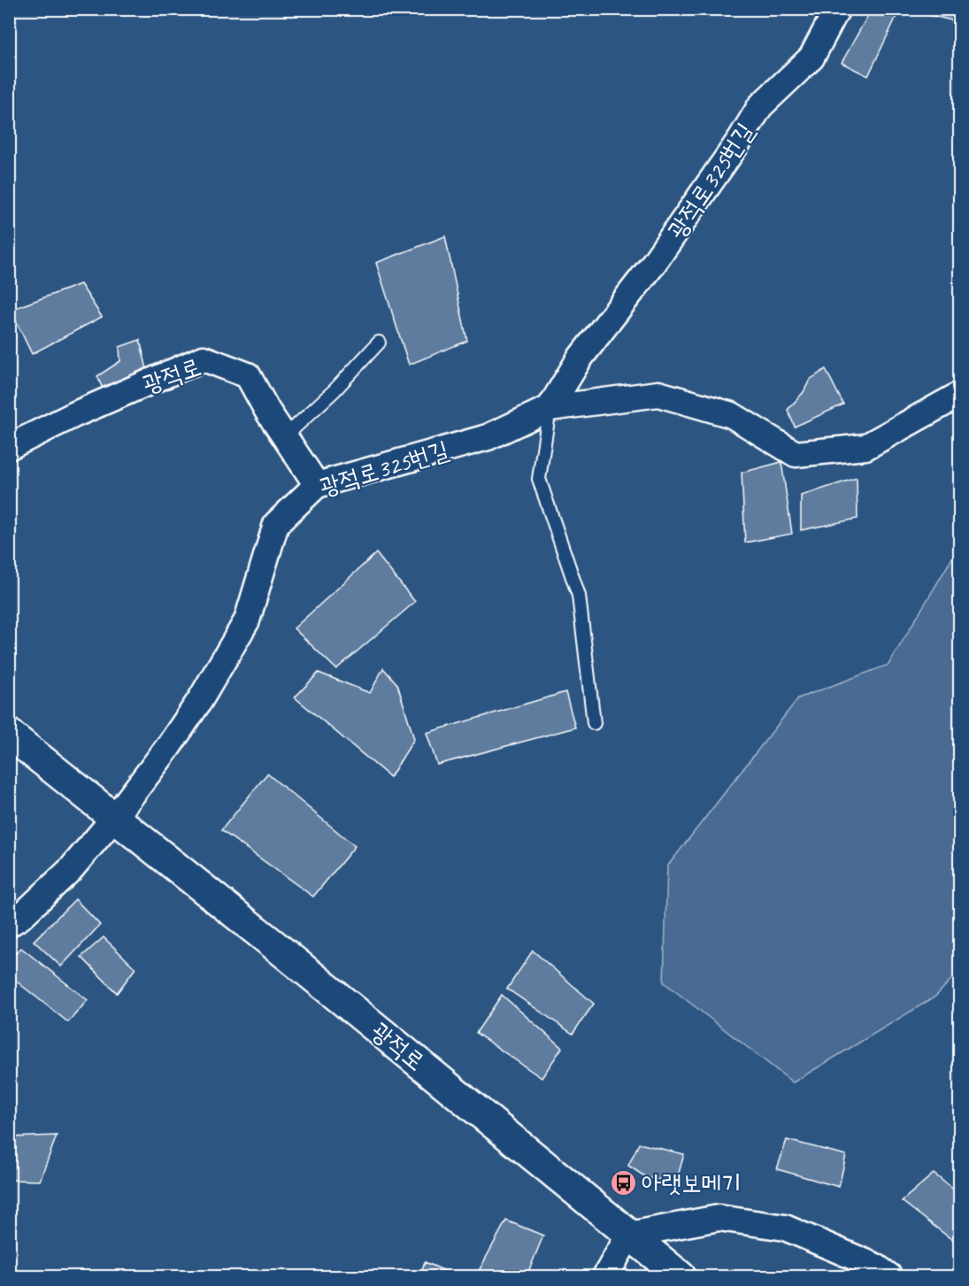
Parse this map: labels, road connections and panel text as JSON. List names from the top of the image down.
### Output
{
  "streets": {
    "main road": ["광적로"],
    "street": ["광적로325번길"]
  },
  "crossings": [
    ["광적로325번길", "광적로"]
  ],
  "places": {
    "bus stop": ["아랫보메기"]
  }
}
